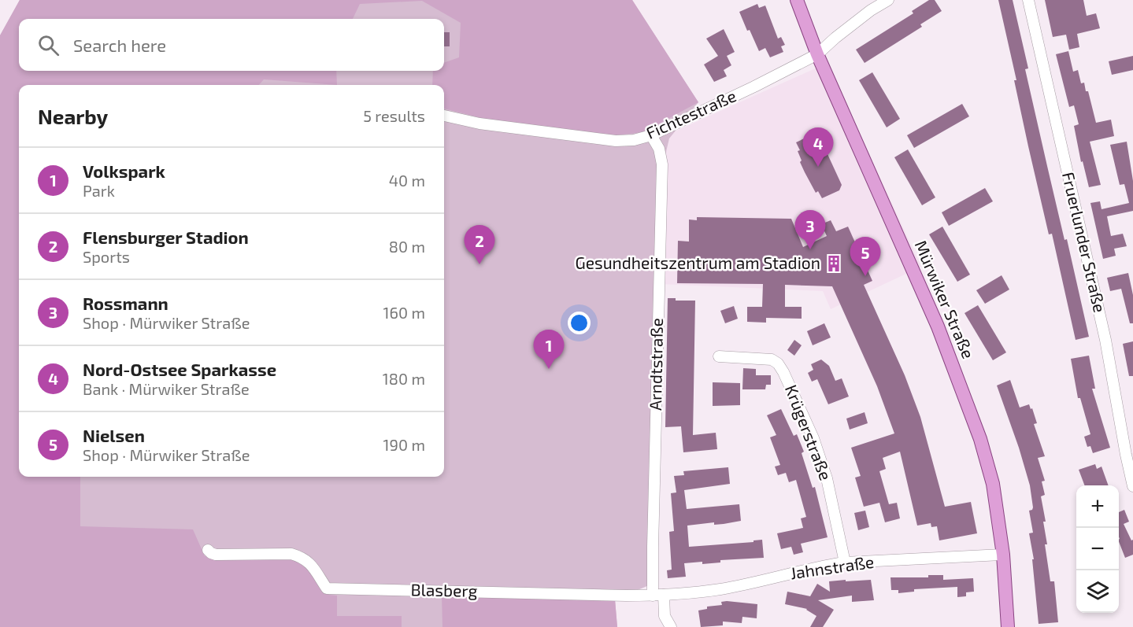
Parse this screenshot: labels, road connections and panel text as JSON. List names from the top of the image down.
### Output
{
  "streets": {
    "main road": ["Mürwiker Straße"],
    "street": [
      "Fichtestraße",
      "Fruerlunder Straße",
      "Arndtstraße",
      "Krügerstraße",
      "Jahnstraße",
      "Blasberg"
    ]
  },
  "crossings": [
    ["Fichtestraße", "Mürwiker Straße"],
    ["Fichtestraße", "Arndtstraße"],
    ["Mürwiker Straße", "Jahnstraße"],
    ["Arndtstraße", "Jahnstraße"],
    ["Arndtstraße", "Blasberg"],
    ["Krügerstraße", "Jahnstraße"],
    ["Jahnstraße", "Blasberg"]
  ],
  "places": {
    "building": ["Gesundheitszentrum am Stadion"]
  },
  "page": {
    "search": "Search here",
    "heading": ["Nearby", "5 results"],
    "pins": [
      "4",
      "3",
      "2",
      "5",
      "1"
    ],
    "list": [
      {
        "mark": "1",
        "name": "Volkspark",
        "note": "Park",
        "value": "40 m"
      },
      {
        "mark": "2",
        "name": "Flensburger Stadion",
        "note": "Sports",
        "value": "80 m"
      },
      {
        "mark": "3",
        "name": "Rossmann",
        "note": "Shop · Mürwiker Straße",
        "value": "160 m"
      },
      {
        "mark": "4",
        "name": "Nord-Ostsee Sparkasse",
        "note": "Bank · Mürwiker Straße",
        "value": "180 m"
      },
      {
        "mark": "5",
        "name": "Nielsen",
        "note": "Shop · Mürwiker Straße",
        "value": "190 m"
      }
    ],
    "map_buttons": ["+", "−"]
  }
}
